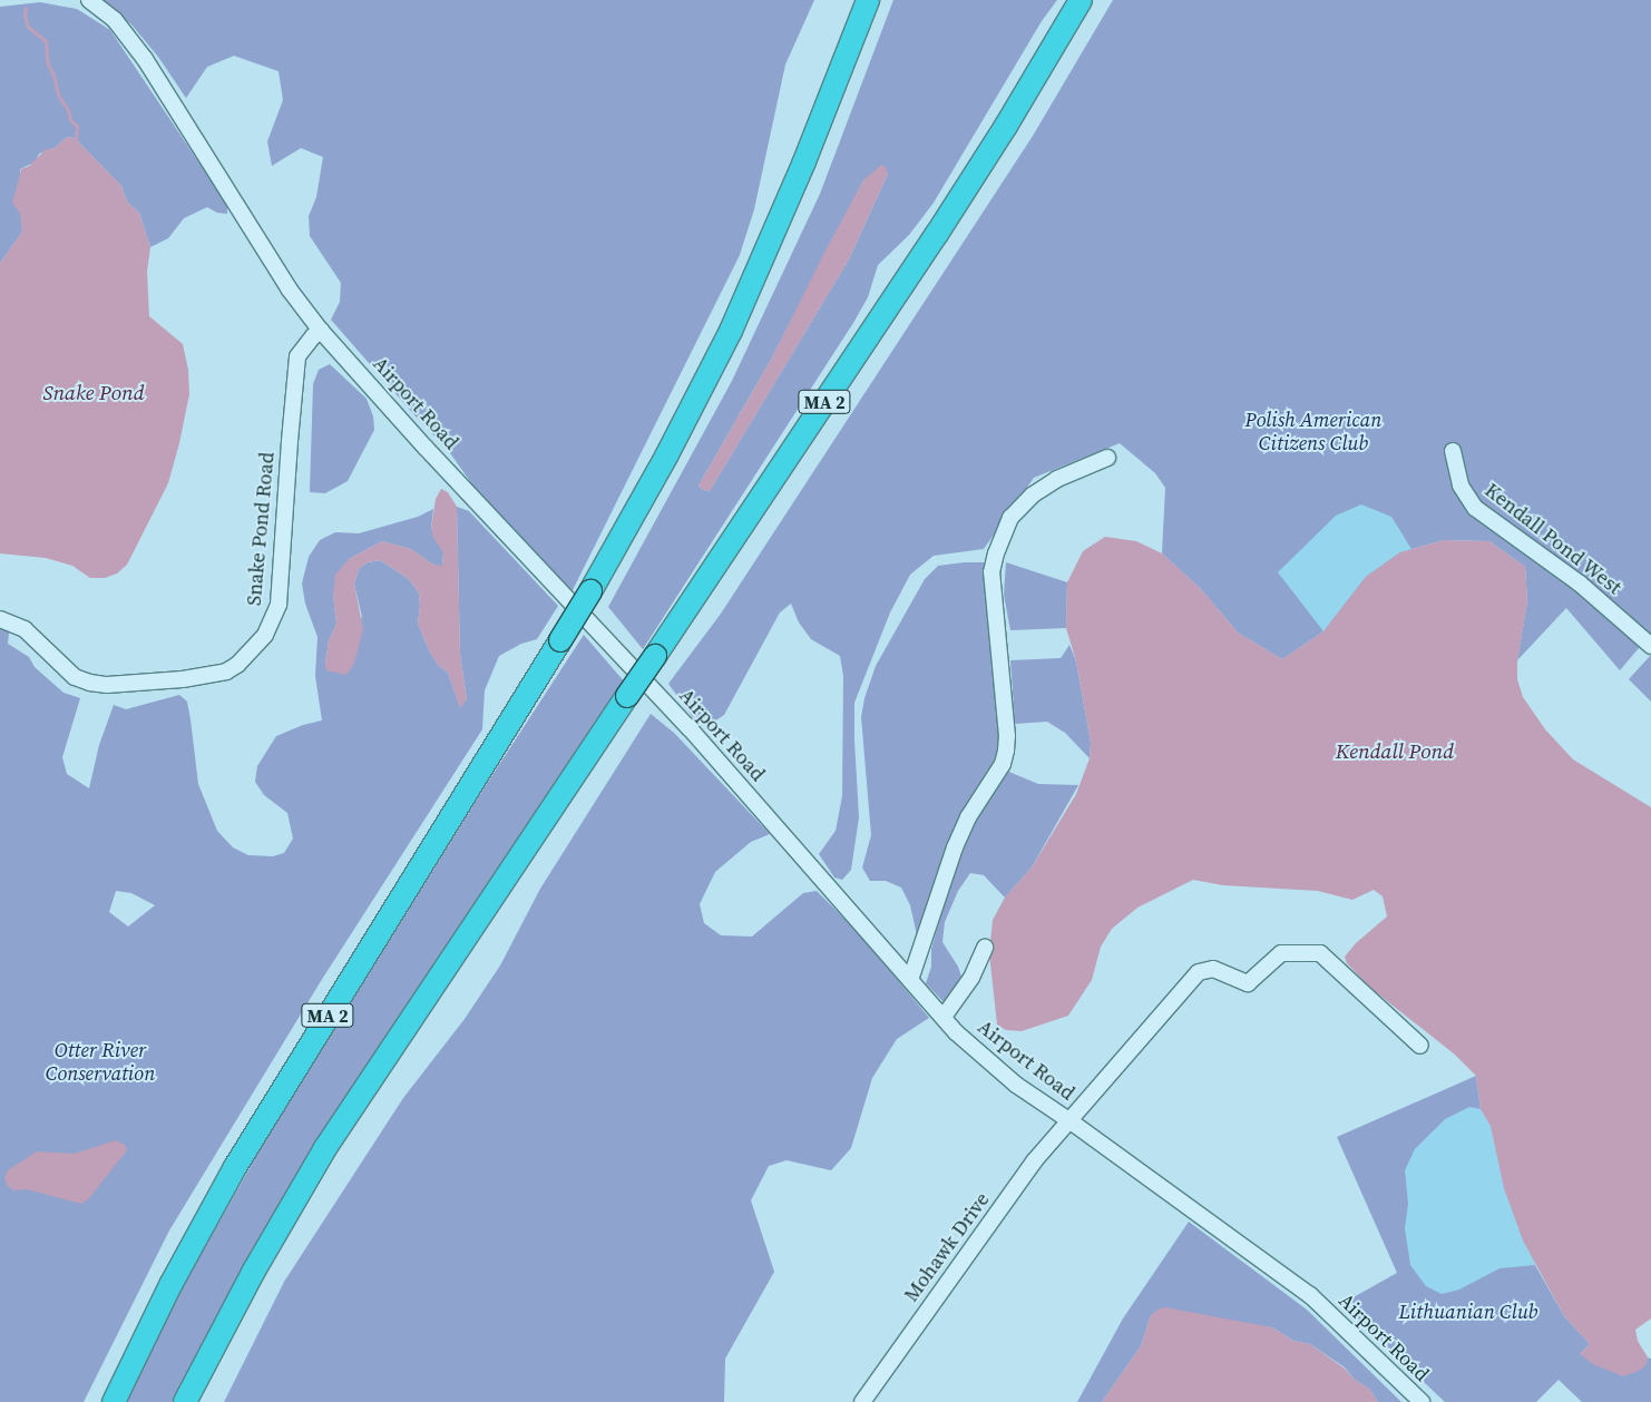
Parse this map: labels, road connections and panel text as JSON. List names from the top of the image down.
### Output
{
  "streets": {
    "highway": ["MA 2"],
    "street": [
      "Airport Road",
      "Snake Pond Road",
      "Kendall Pond West",
      "Mohawk Drive"
    ]
  },
  "crossings": [
    ["Airport Road", "Snake Pond Road"],
    ["Airport Road", "Mohawk Drive"]
  ],
  "water": ["Snake Pond", "Kendall Pond"],
  "parks": ["Polish American Citizens Club", "Otter River Conservation", "Lithuanian Club"]
}
